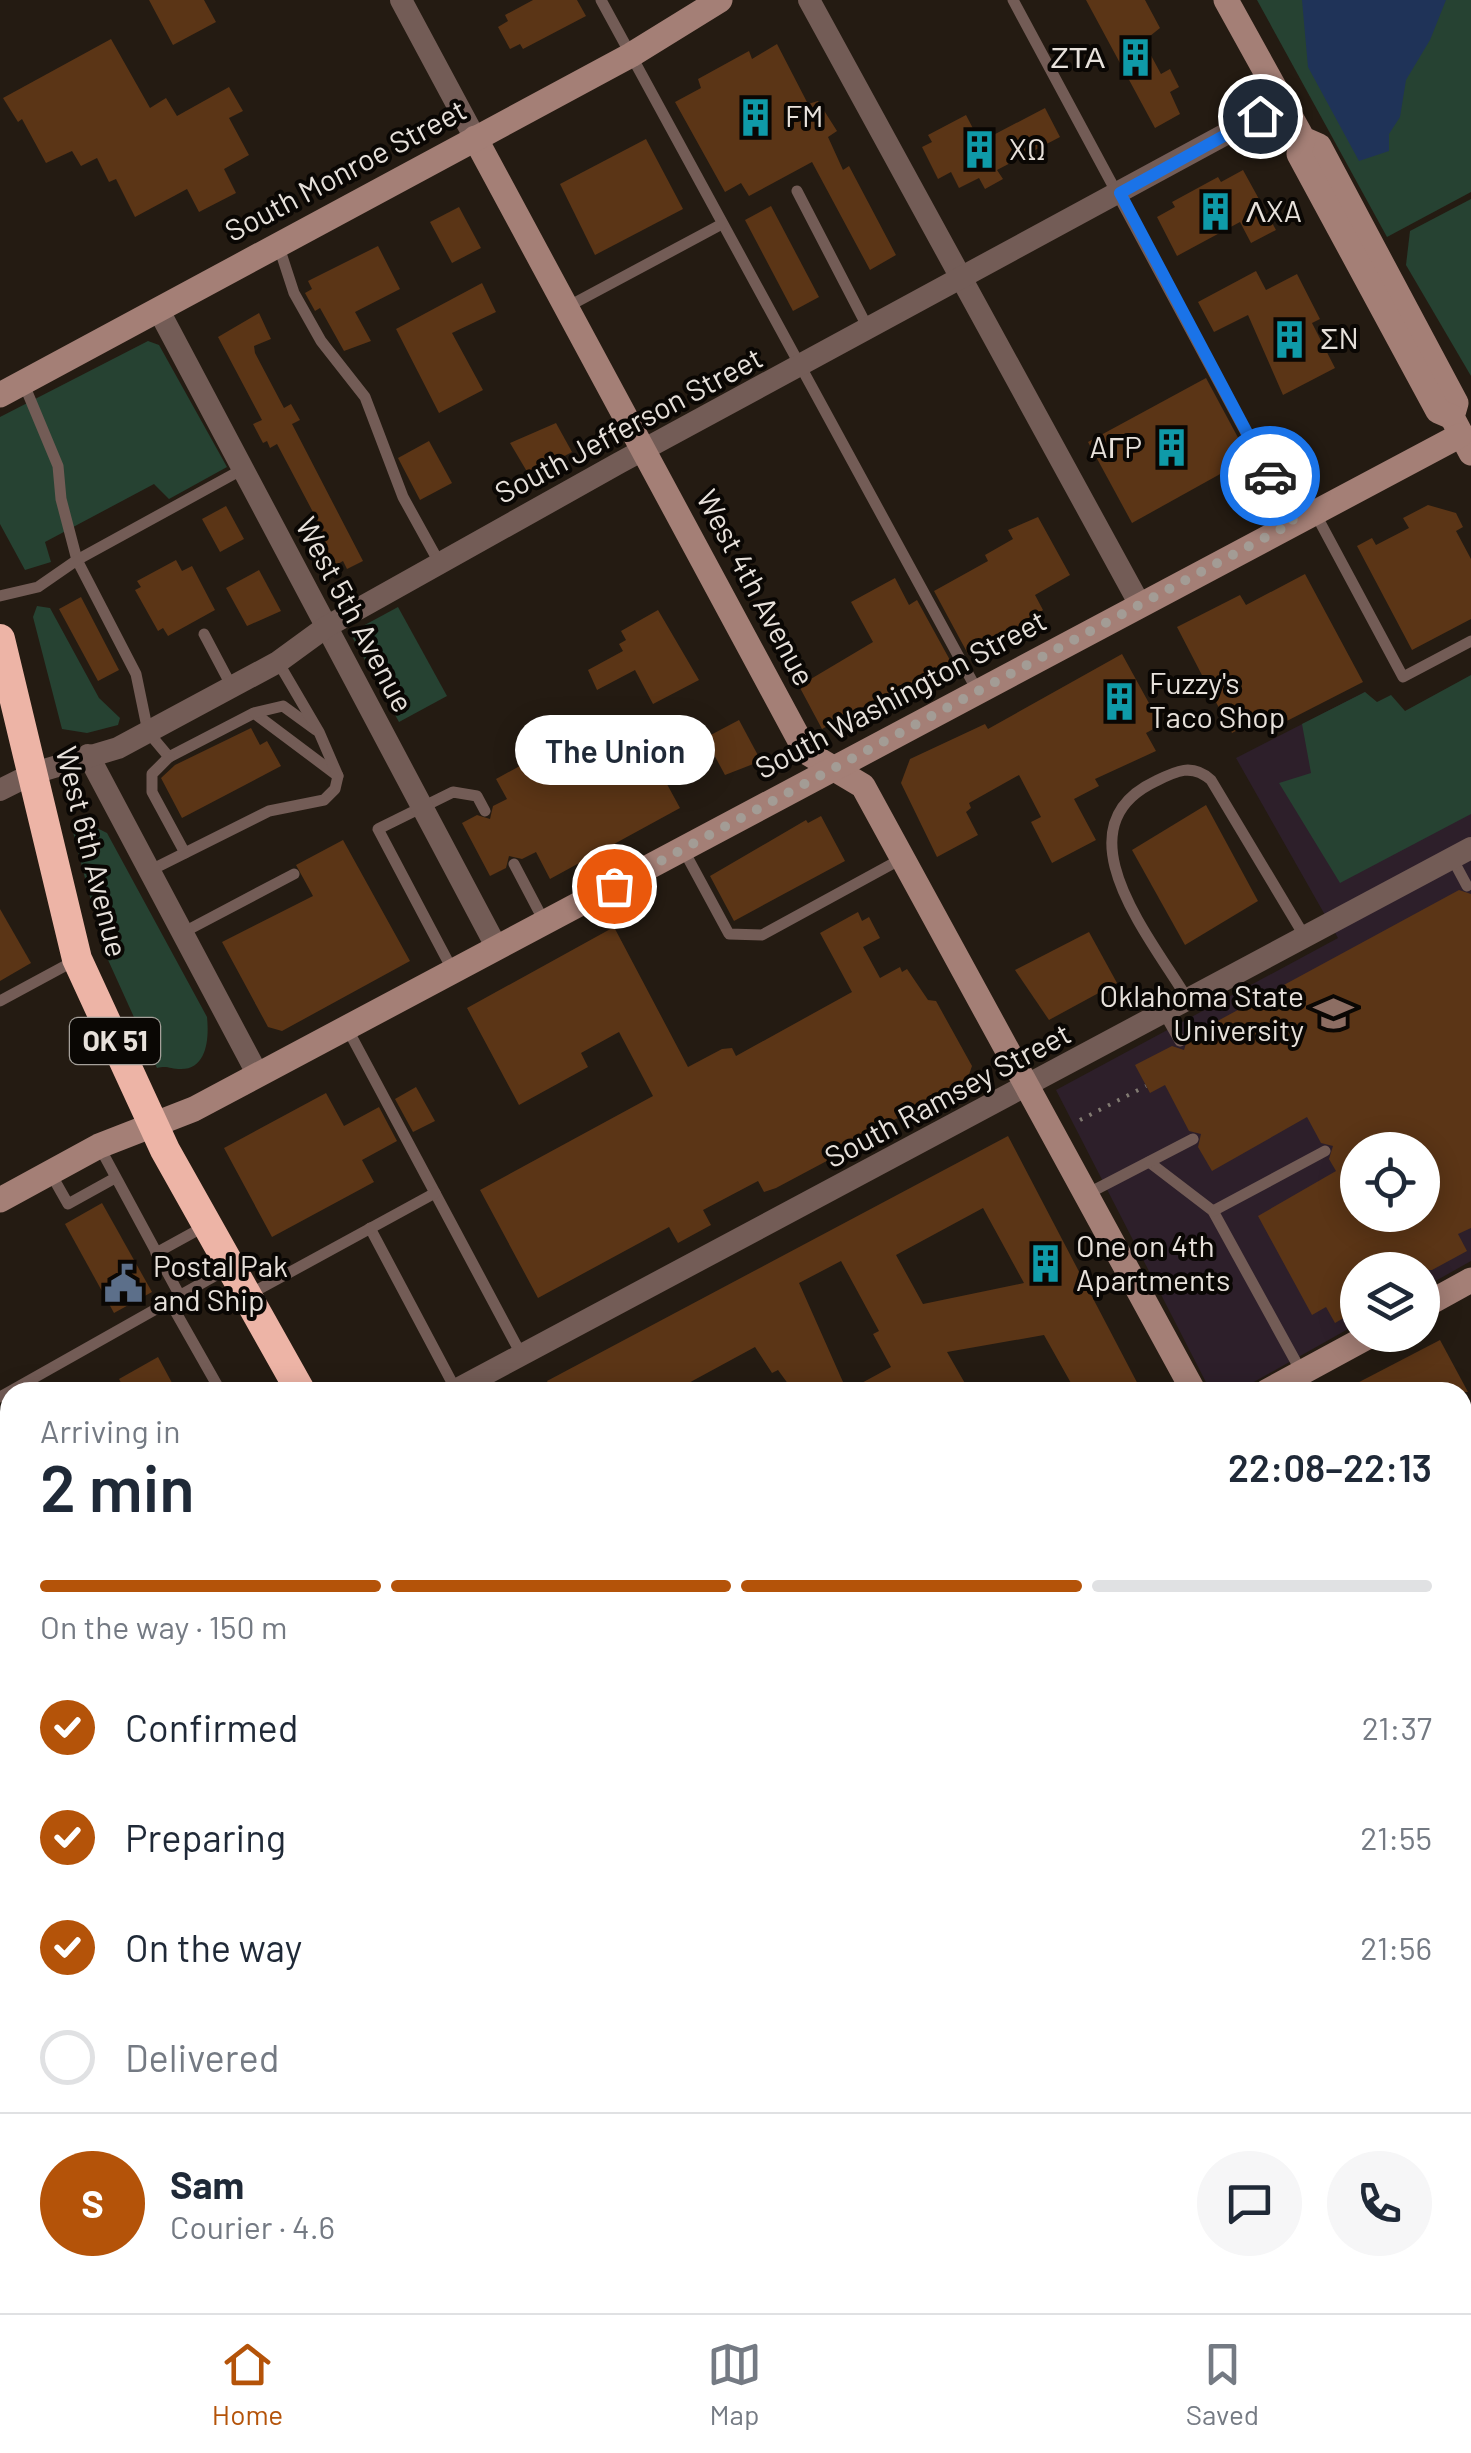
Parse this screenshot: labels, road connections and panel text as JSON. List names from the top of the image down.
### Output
{
  "streets": {
    "highway": ["West 6th Avenue", "OK 51"],
    "street": [
      "South Monroe Street",
      "South Jefferson Street",
      "West 4th Avenue",
      "West 5th Avenue",
      "South Washington Street",
      "South Ramsey Street"
    ]
  },
  "crossings": [
    ["South Monroe Street", "West 4th Avenue"],
    ["South Monroe Street", "West 5th Avenue"],
    ["South Jefferson Street", "West 4th Avenue"],
    ["South Jefferson Street", "West 5th Avenue"],
    ["South Jefferson Street", "West 6th Avenue"],
    ["West 4th Avenue", "South Washington Street"],
    ["West 4th Avenue", "South Ramsey Street"],
    ["West 5th Avenue", "South Washington Street"],
    ["South Washington Street", "West 6th Avenue"]
  ],
  "places": {
    "building": [
      "ΖΤΑ",
      "FM",
      "XΩ",
      "ΛXA",
      "ΣN",
      "AΓP",
      "Fuzzy's Taco Shop",
      "One on 4th Apartments"
    ],
    "other": ["The Union"],
    "school or university": ["Oklahoma State University"],
    "public building": ["Postal Pak and Ship"]
  },
  "page": {
    "bubble": "The Union",
    "heading": ["2 min", "Arriving in", "22:08–22:13"],
    "panel": ["Sam", "Courier · 4.6"],
    "bar": "On the way · 150 m",
    "list": [
      ["Confirmed", "21:37"],
      ["Preparing", "21:55"],
      ["On the way", "21:56"],
      "Delivered"
    ],
    "round": "S",
    "tabs": ["Home", "Map", "Saved"]
  }
}
